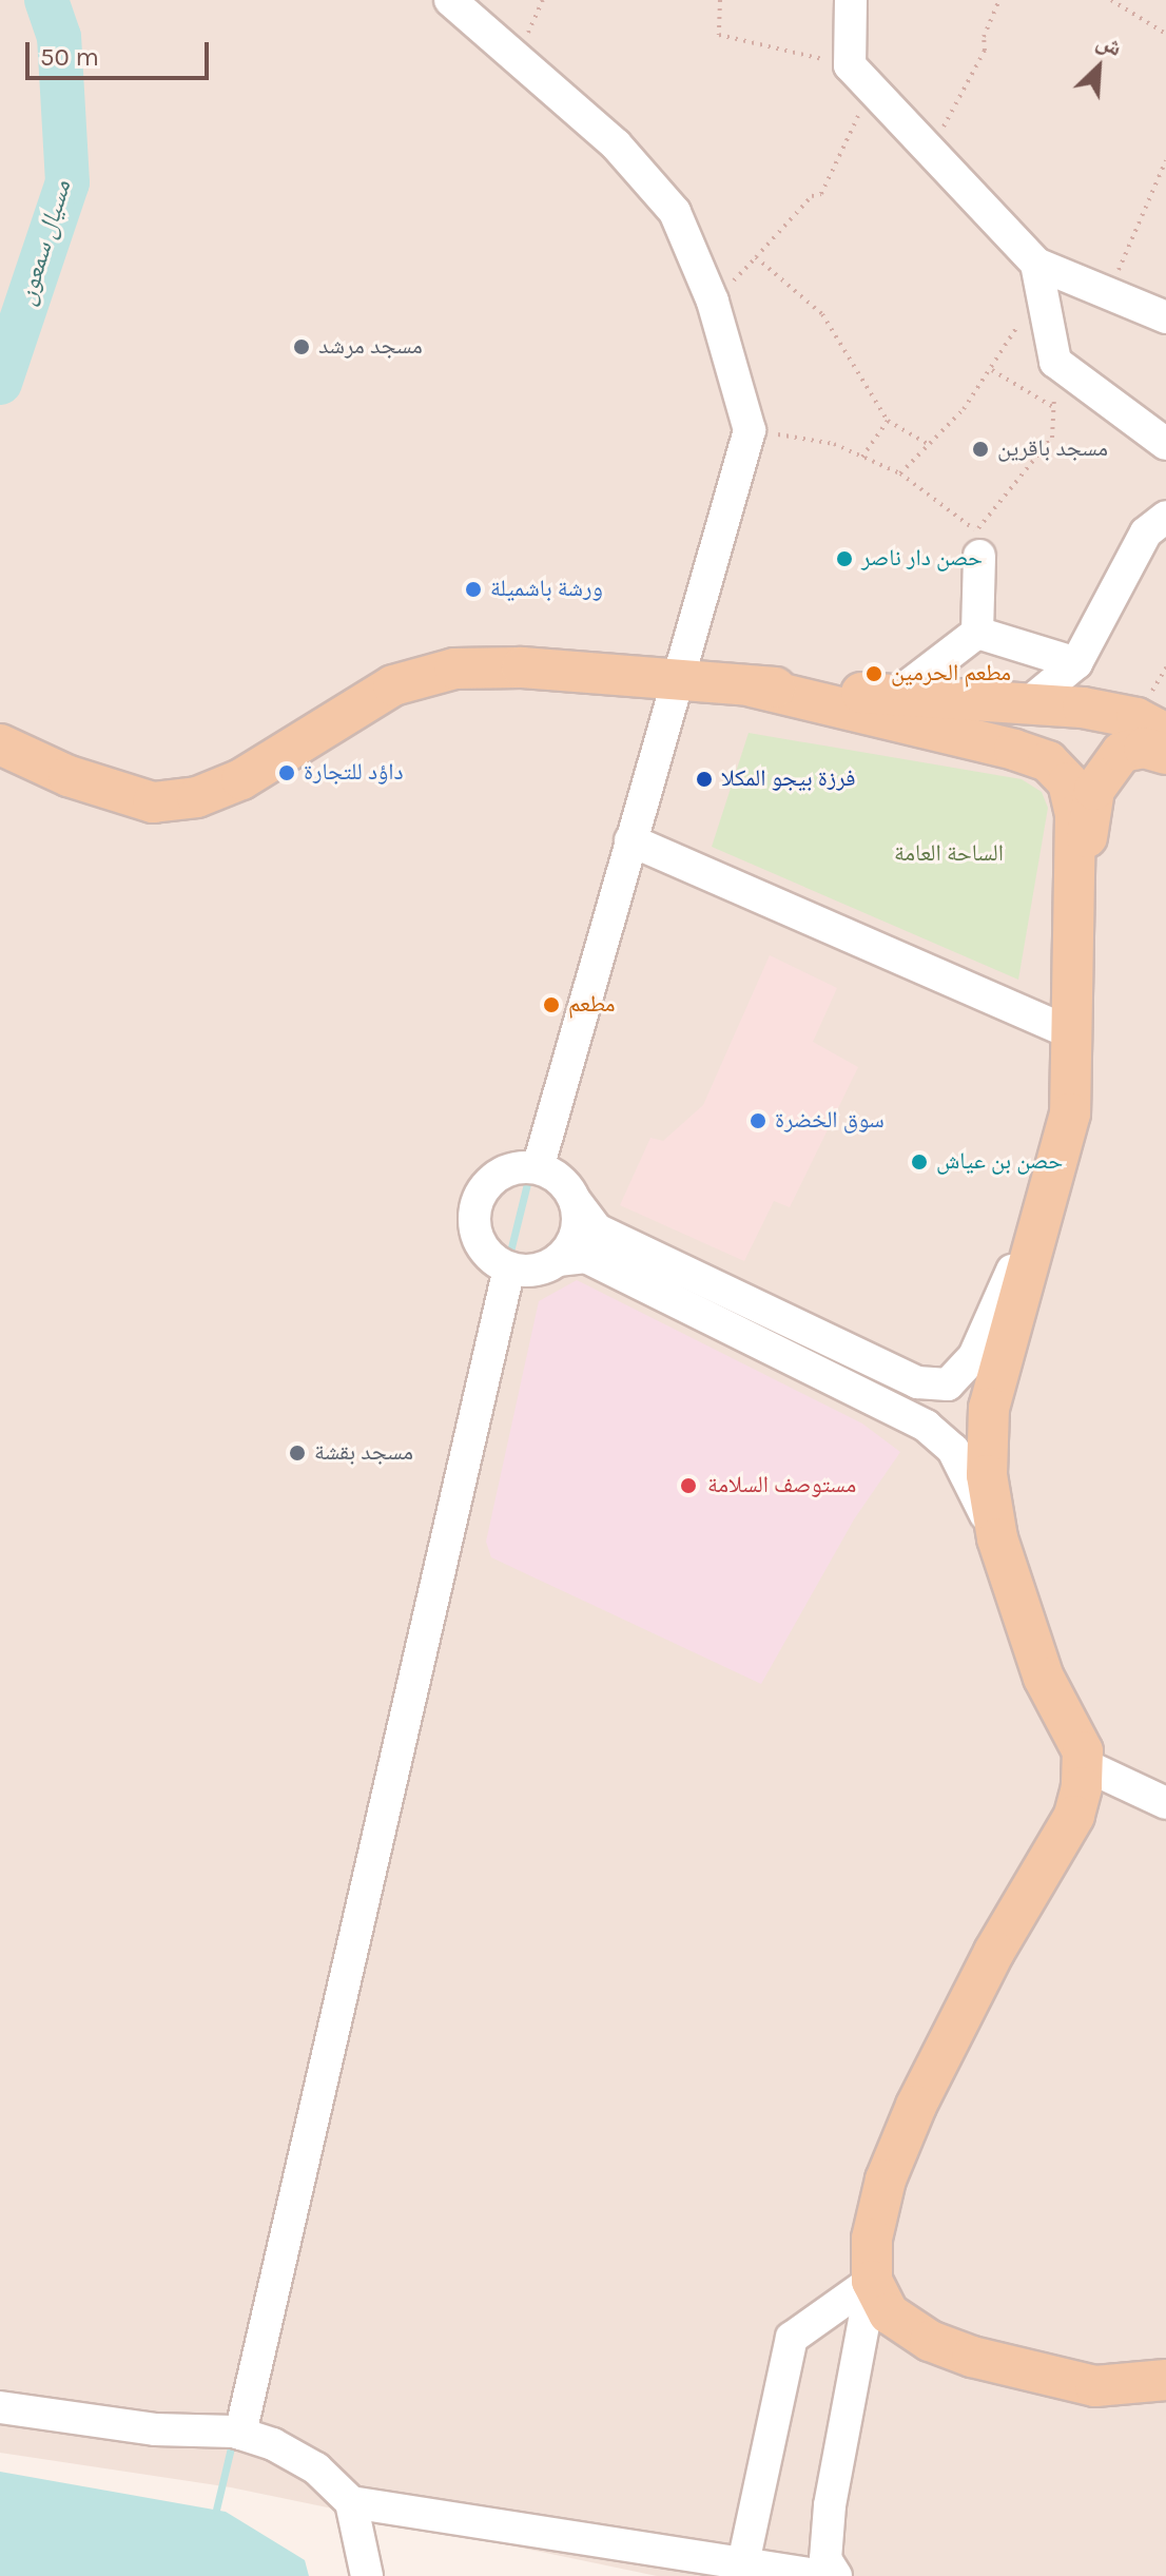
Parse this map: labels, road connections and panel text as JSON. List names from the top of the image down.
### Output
{
  "water": ["مسيال سمعون"],
  "parks": ["الساحة العامة"],
  "places": [
    "مسجد مرشد",
    "مسجد باقرين",
    "حصن دار ناصر",
    "ورشة باشميلة",
    "مطعم الحرمين",
    "داؤد للتجارة",
    "فرزة بيجو المكلا",
    "مطعم",
    "سوق الخضرة",
    "حصن بن عياش",
    "مسجد بقشة",
    "مستوصف السلامة"
  ],
  "scale_bar": "50 m",
  "north": "top right"
}
